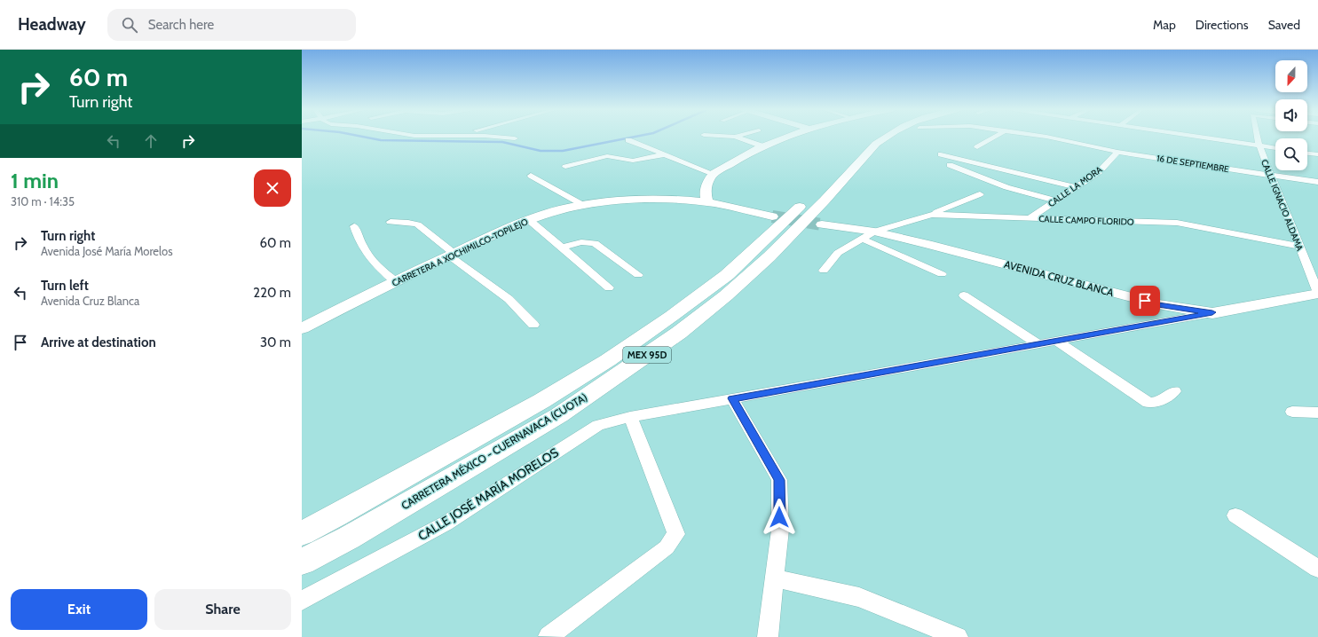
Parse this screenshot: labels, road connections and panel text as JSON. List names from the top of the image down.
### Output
{
  "streets": {
    "highway": ["MEX 95D", "CARRETERA MÉXICO - CUERNAVACA (CUOTA)"],
    "main road": ["CARRETERA A XOCHIMILCO-TOPILEJO", "AVENIDA CRUZ BLANCA"],
    "street": [
      "16 DE SEPTIEMBRE",
      "CALLE LA MORA",
      "CALLE IGNACIO ALDAMA",
      "CALLE CAMPO FLORIDO",
      "CALLE JOSÉ MARÍA MORELOS"
    ]
  },
  "crossings": [
    ["16 DE SEPTIEMBRE", "CALLE LA MORA"],
    ["16 DE SEPTIEMBRE", "CALLE IGNACIO ALDAMA"],
    ["CALLE LA MORA", "CALLE CAMPO FLORIDO"],
    ["CALLE IGNACIO ALDAMA", "CALLE CAMPO FLORIDO"],
    ["CALLE IGNACIO ALDAMA", "AVENIDA CRUZ BLANCA"],
    ["CALLE CAMPO FLORIDO", "AVENIDA CRUZ BLANCA"],
    ["AVENIDA CRUZ BLANCA", "CALLE JOSÉ MARÍA MORELOS"]
  ],
  "north": "bottom",
  "page": {
    "header": "Headway",
    "search": "Search here",
    "nav": ["Map", "Directions", "Saved"],
    "turn": ["60 m", "Turn right"],
    "heading": ["1 min", "310 m · 14:35"],
    "list": [
      {
        "name": "Turn right",
        "note": "Avenida José María Morelos",
        "value": "60 m"
      },
      {
        "name": "Turn left",
        "note": "Avenida Cruz Blanca",
        "value": "220 m"
      },
      {
        "name": "Arrive at destination",
        "value": "30 m"
      }
    ],
    "buttons": ["Exit", "Share"]
  }
}
